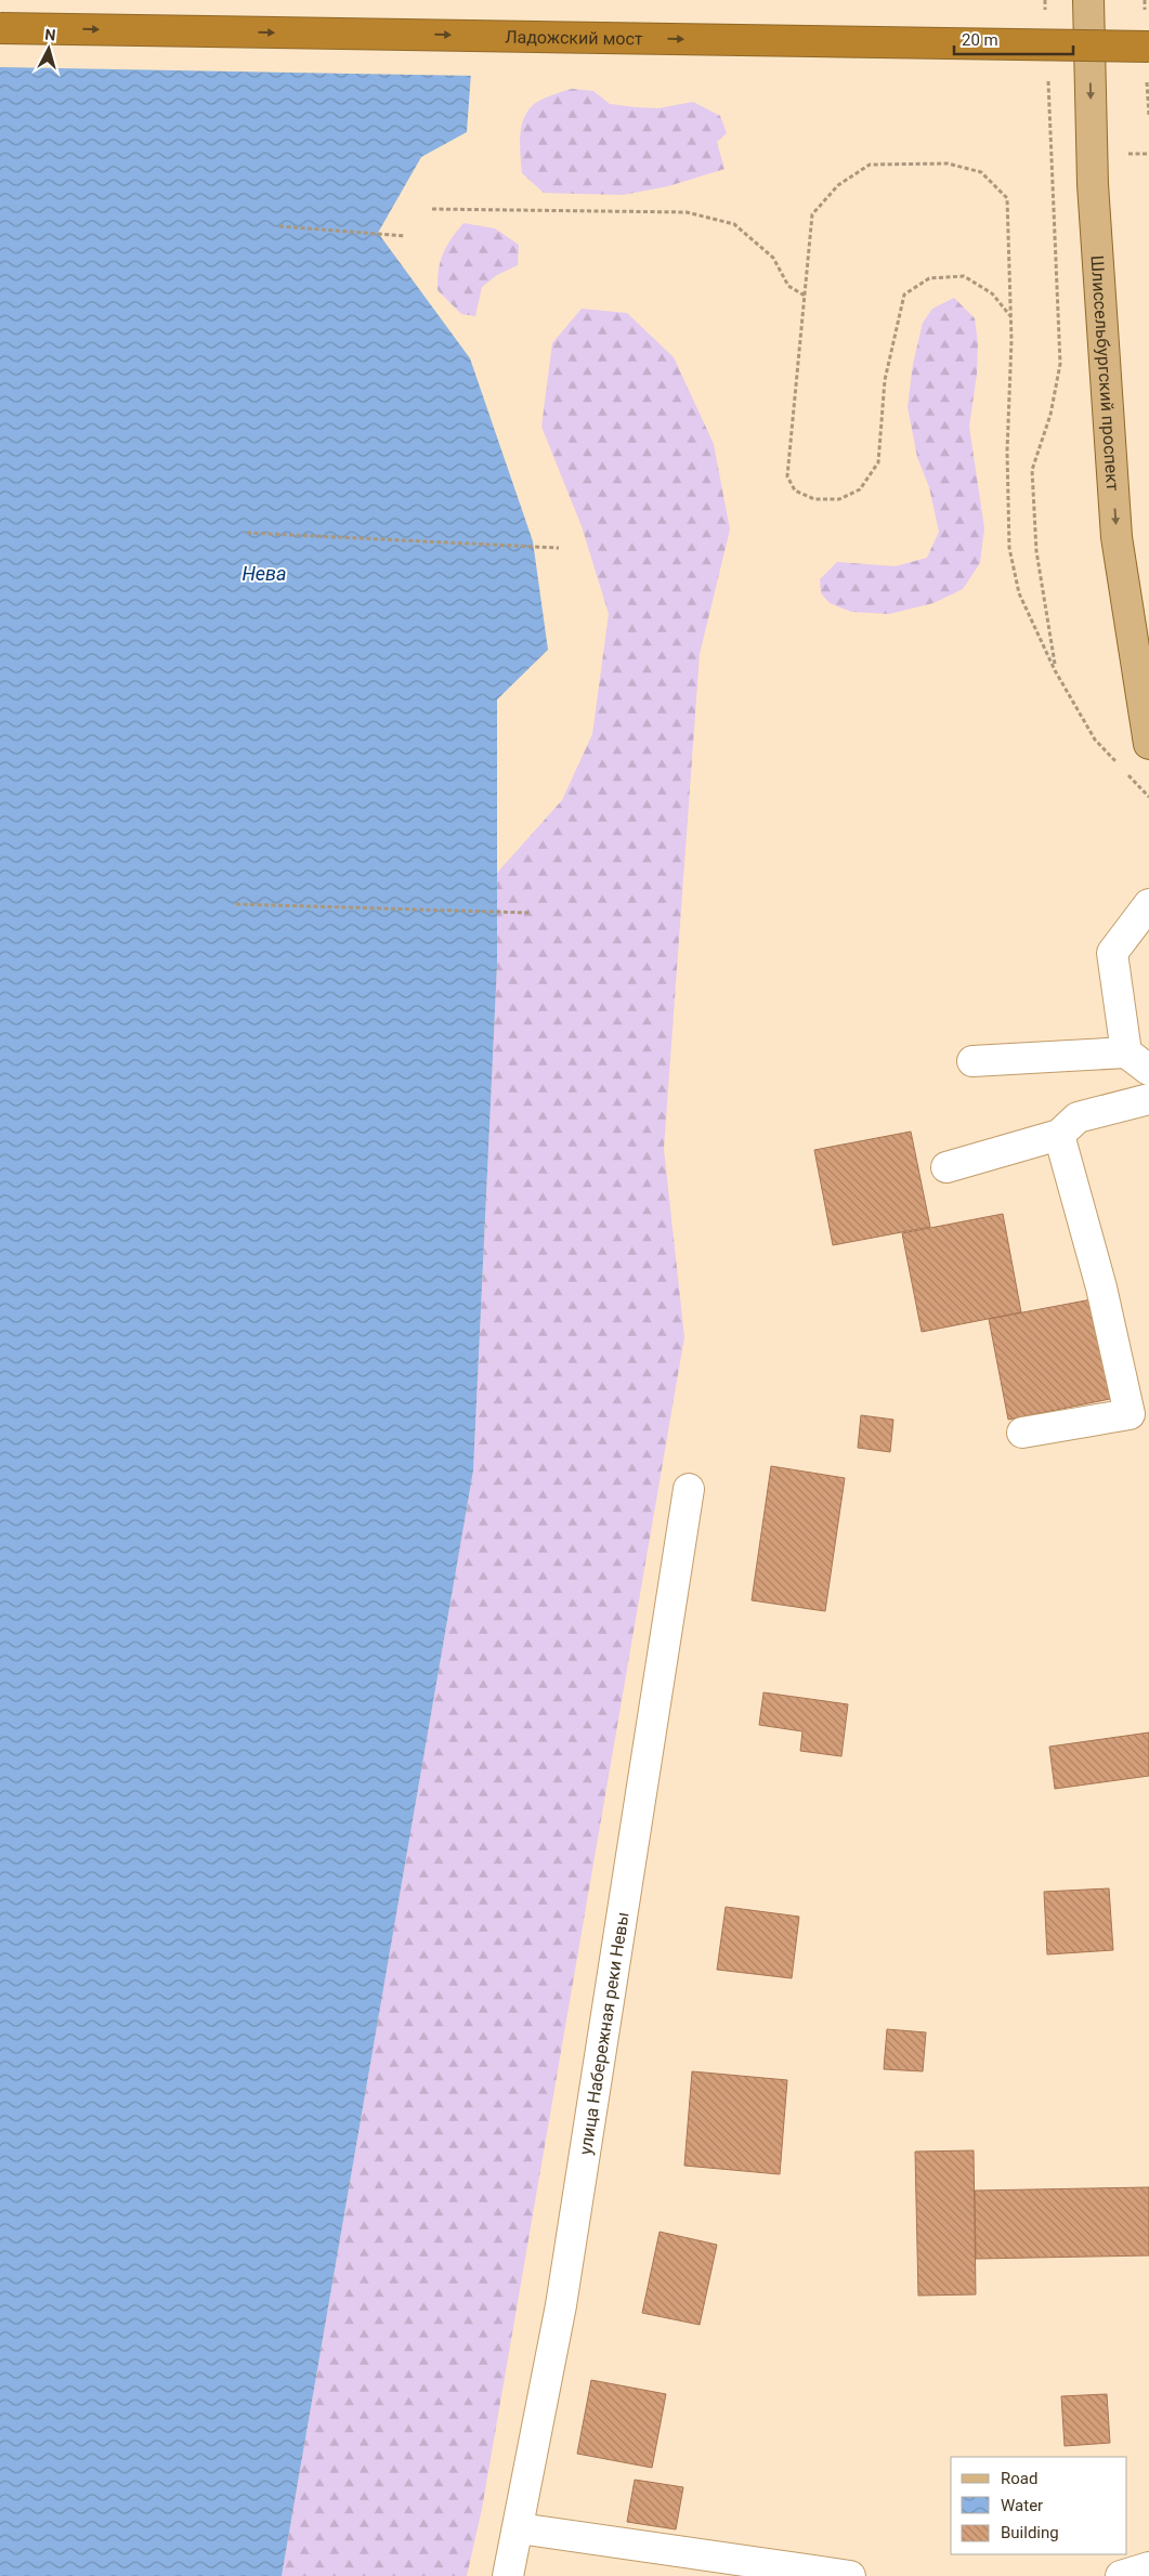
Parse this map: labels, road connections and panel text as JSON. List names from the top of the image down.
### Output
{
  "streets": {
    "highway": ["Ладожский мост"],
    "main road": ["Шлиссельбургский проспект"],
    "street": ["улица Набережная реки Невы"]
  },
  "one_way": ["Ладожский мост", "Шлиссельбургский проспект"],
  "water": ["Нева"],
  "legend": ["Road", "Water", "Building"],
  "scale_bar": "20 m",
  "north": "top"
}
